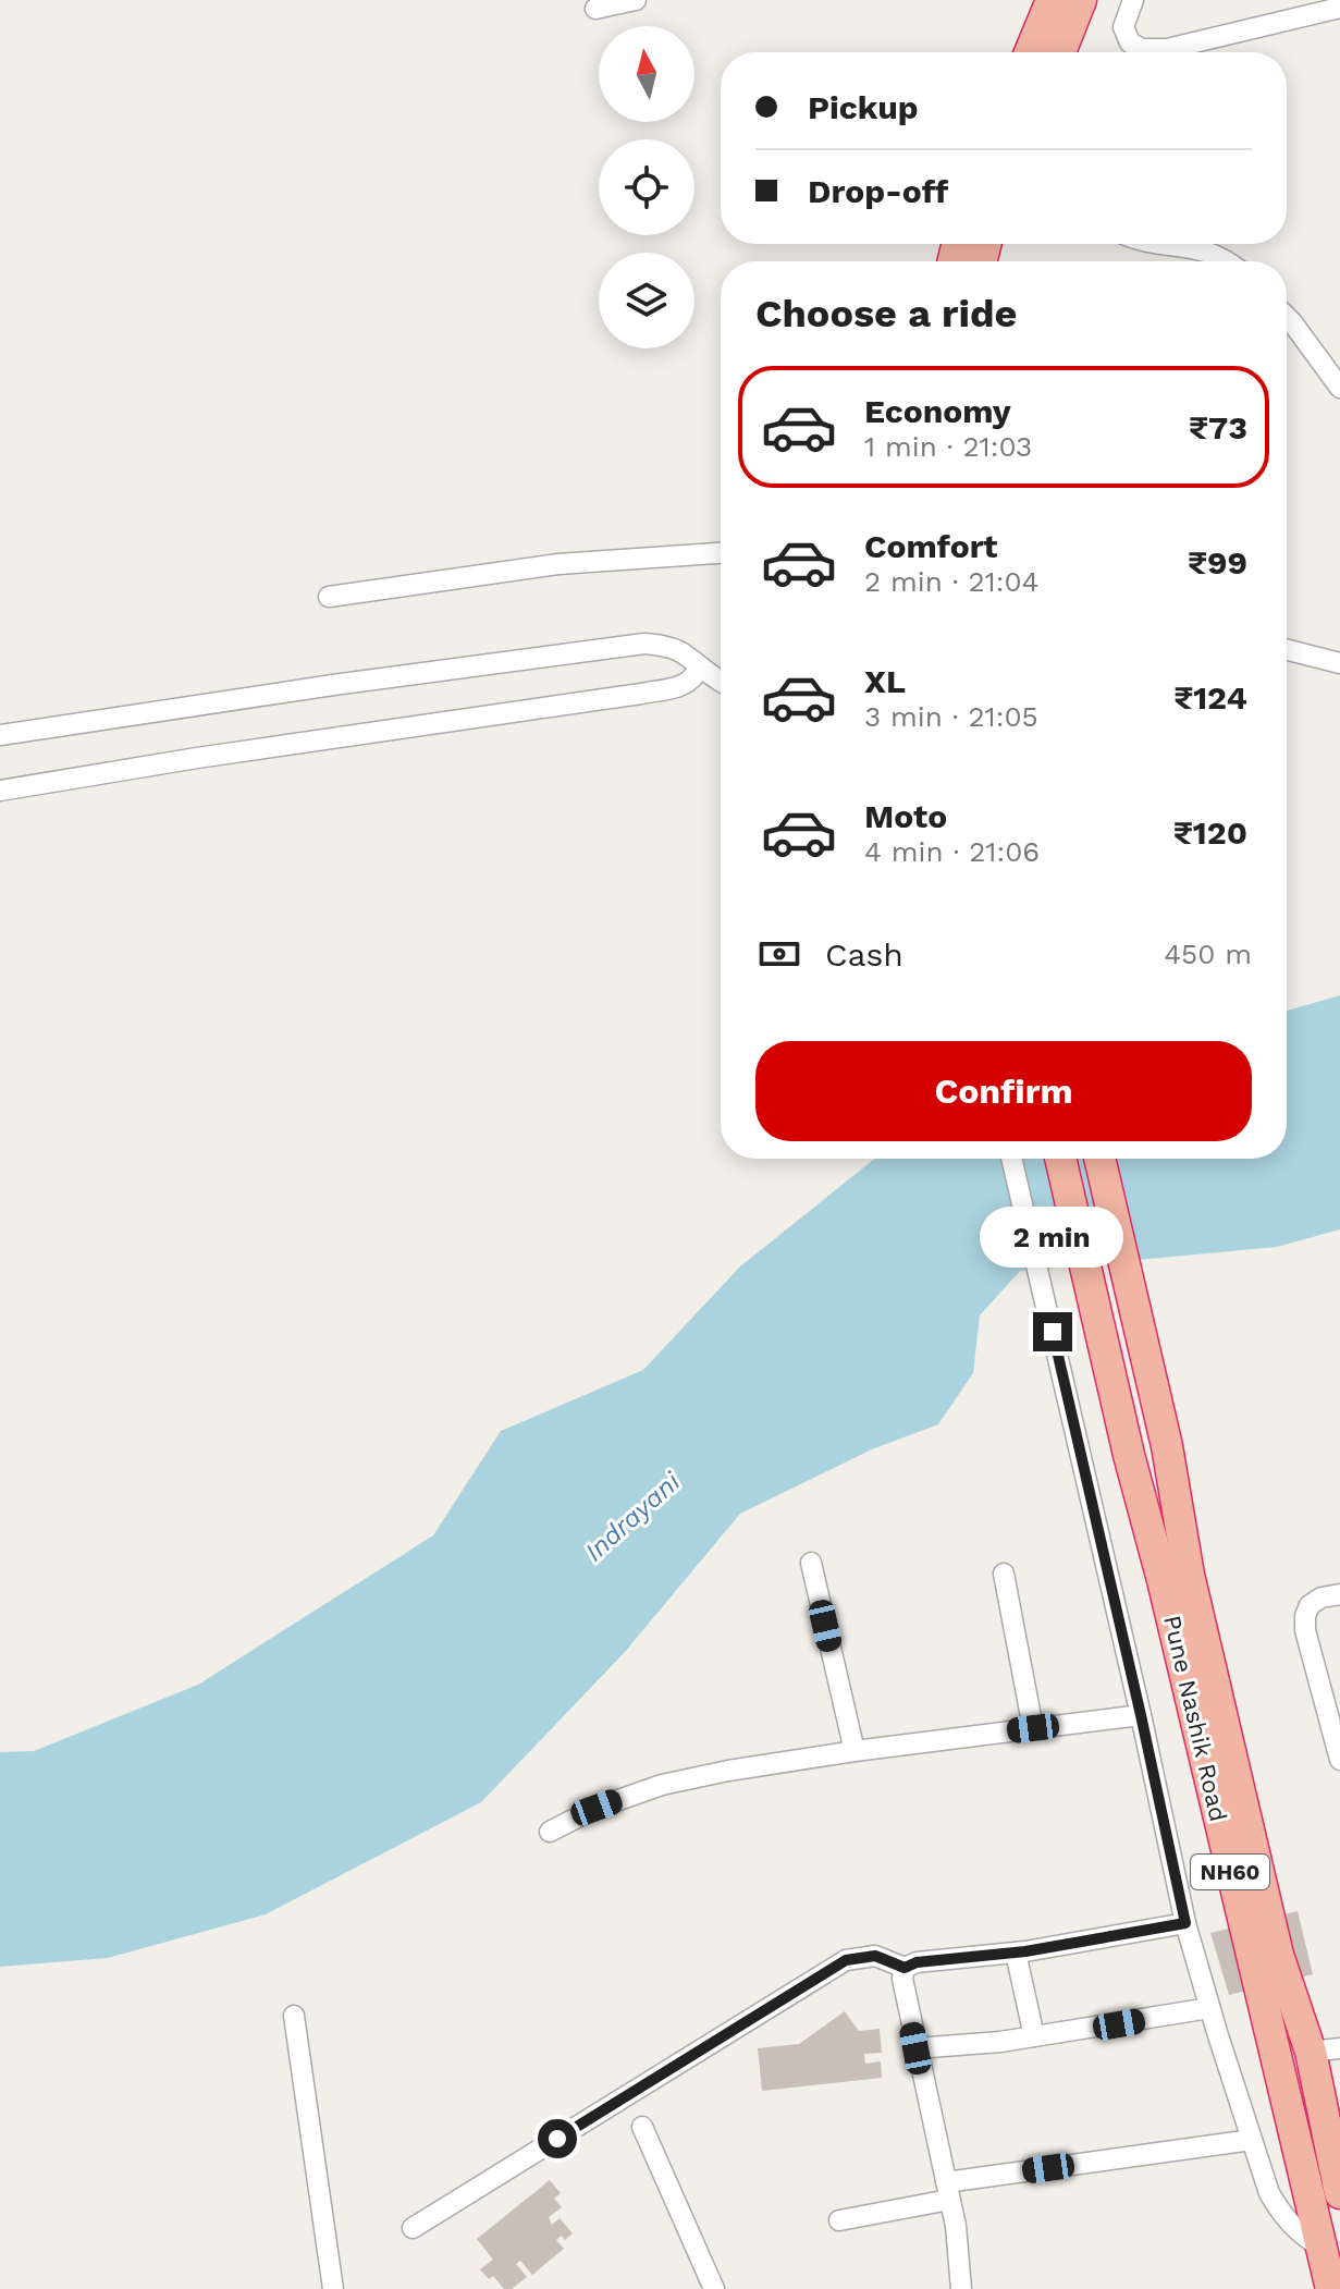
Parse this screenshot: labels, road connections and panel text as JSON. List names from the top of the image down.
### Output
{
  "streets": {
    "highway": ["Pune Nashik Road", "NH60"]
  },
  "water": ["Indrayani"],
  "north": "top",
  "page": {
    "banner": ["Pickup", "Drop-off"],
    "heading": "Choose a ride",
    "list": [
      {
        "name": "Economy",
        "note": "1 min · 21:03",
        "value": "₹73"
      },
      {
        "name": "Comfort",
        "note": "2 min · 21:04",
        "value": "₹99"
      },
      {
        "name": "XL",
        "note": "3 min · 21:05",
        "value": "₹124"
      },
      {
        "name": "Moto",
        "note": "4 min · 21:06",
        "value": "₹120"
      }
    ],
    "pay": ["Cash", "450 m"],
    "buttons": "Confirm",
    "bubble": "2 min"
  }
}
